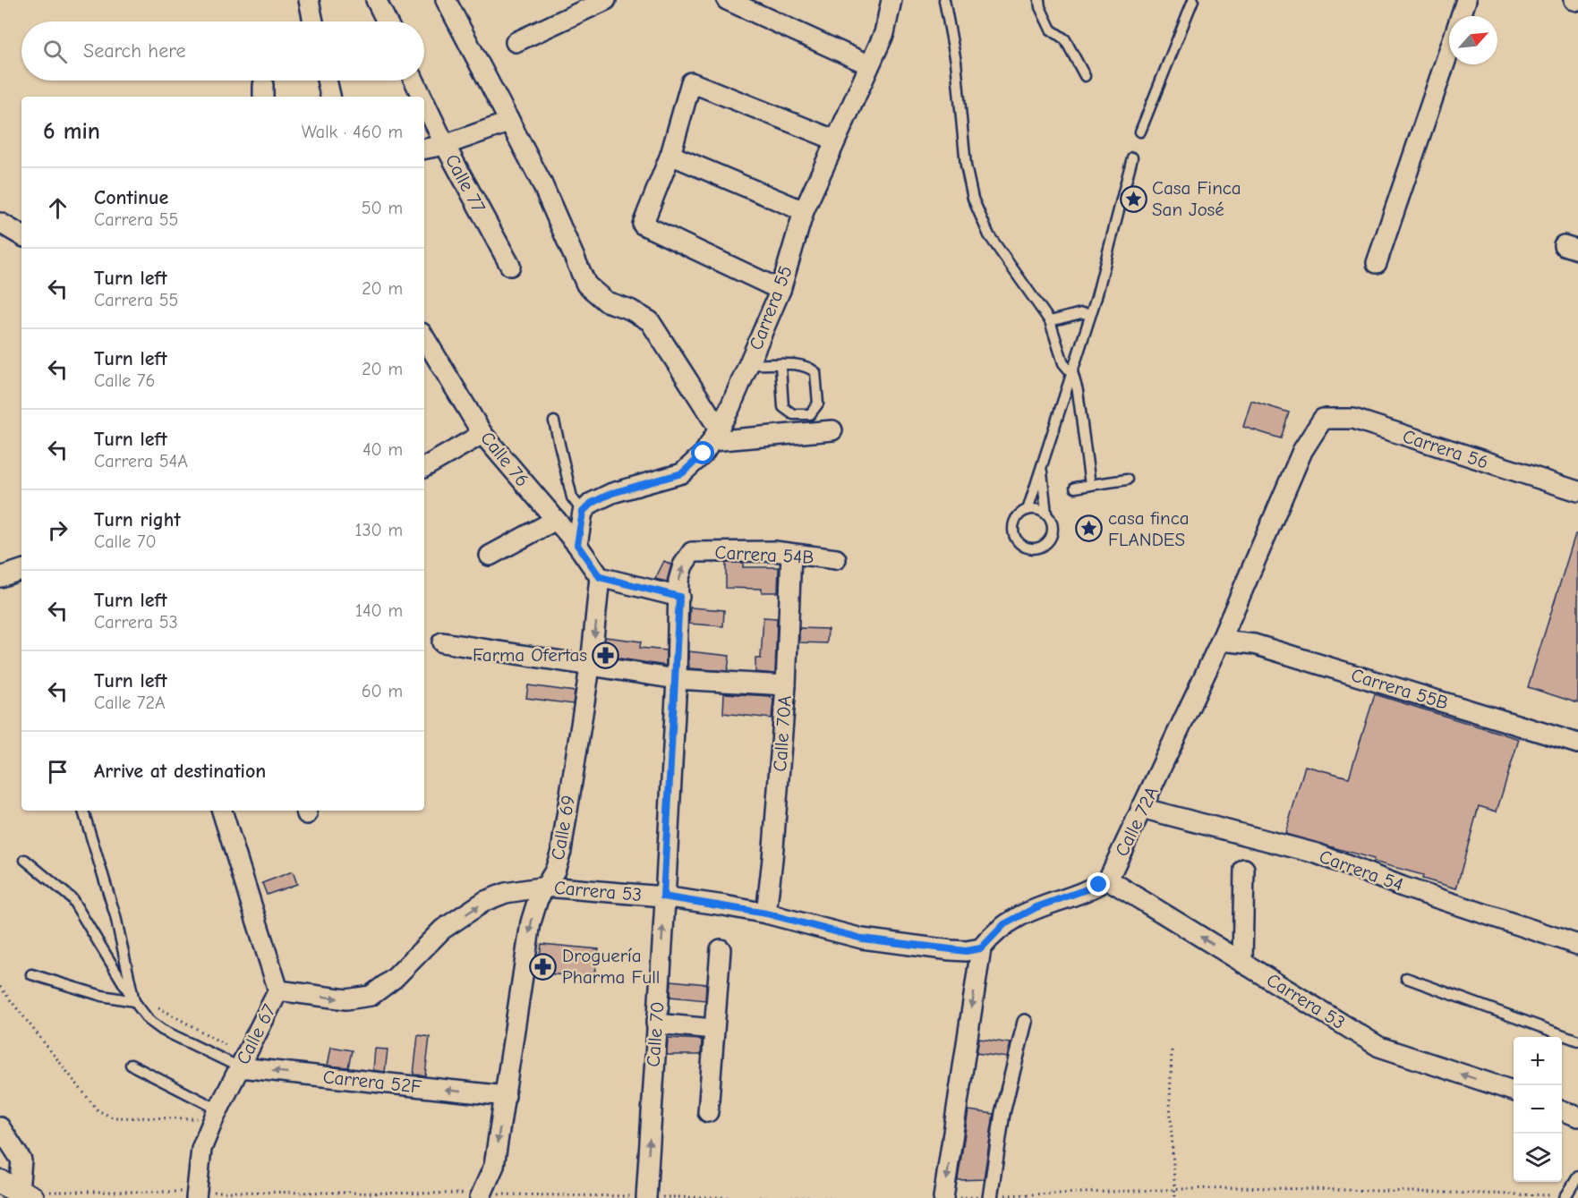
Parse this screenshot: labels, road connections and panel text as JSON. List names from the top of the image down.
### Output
{
  "streets": {
    "street": [
      "Calle 77",
      "Carrera 55",
      "Carrera 56",
      "Calle 76",
      "Carrera 54B",
      "Carrera 55B",
      "Calle 70A",
      "Calle 72A",
      "Calle 69",
      "Carrera 54",
      "Carrera 53",
      "Calle 67",
      "Calle 70",
      "Carrera 52F"
    ]
  },
  "crossings": [
    ["Carrera 56", "Calle 72A"],
    ["Calle 76", "Calle 69"],
    ["Carrera 54B", "Calle 70A"],
    ["Carrera 54B", "Calle 70"],
    ["Carrera 55B", "Calle 72A"],
    ["Calle 70A", "Carrera 53"],
    ["Calle 72A", "Carrera 54"],
    ["Calle 72A", "Carrera 53"],
    ["Calle 69", "Carrera 53"],
    ["Calle 69", "Carrera 52F"],
    ["Carrera 53", "Calle 67"],
    ["Carrera 53", "Calle 70"],
    ["Calle 67", "Carrera 52F"]
  ],
  "one_way": ["Calle 69", "Carrera 52F"],
  "places": {
    "place": ["Casa Finca San José", "casa finca FLANDES"],
    "pharmacy": ["Farma Ofertas", "Droguería Pharma Full"]
  },
  "north": "top right",
  "page": {
    "search": "Search here",
    "heading": ["6 min", "Walk · 460 m"],
    "list": [
      ["Continue", "Carrera 55", "50 m"],
      ["Turn left", "Carrera 55", "20 m"],
      ["Turn left", "Calle 76", "20 m"],
      ["Turn left", "Carrera 54A", "40 m"],
      ["Turn right", "Calle 70", "130 m"],
      ["Turn left", "Carrera 53", "140 m"],
      ["Turn left", "Calle 72A", "60 m"],
      "Arrive at destination"
    ],
    "map_buttons": ["+", "−"]
  }
}
